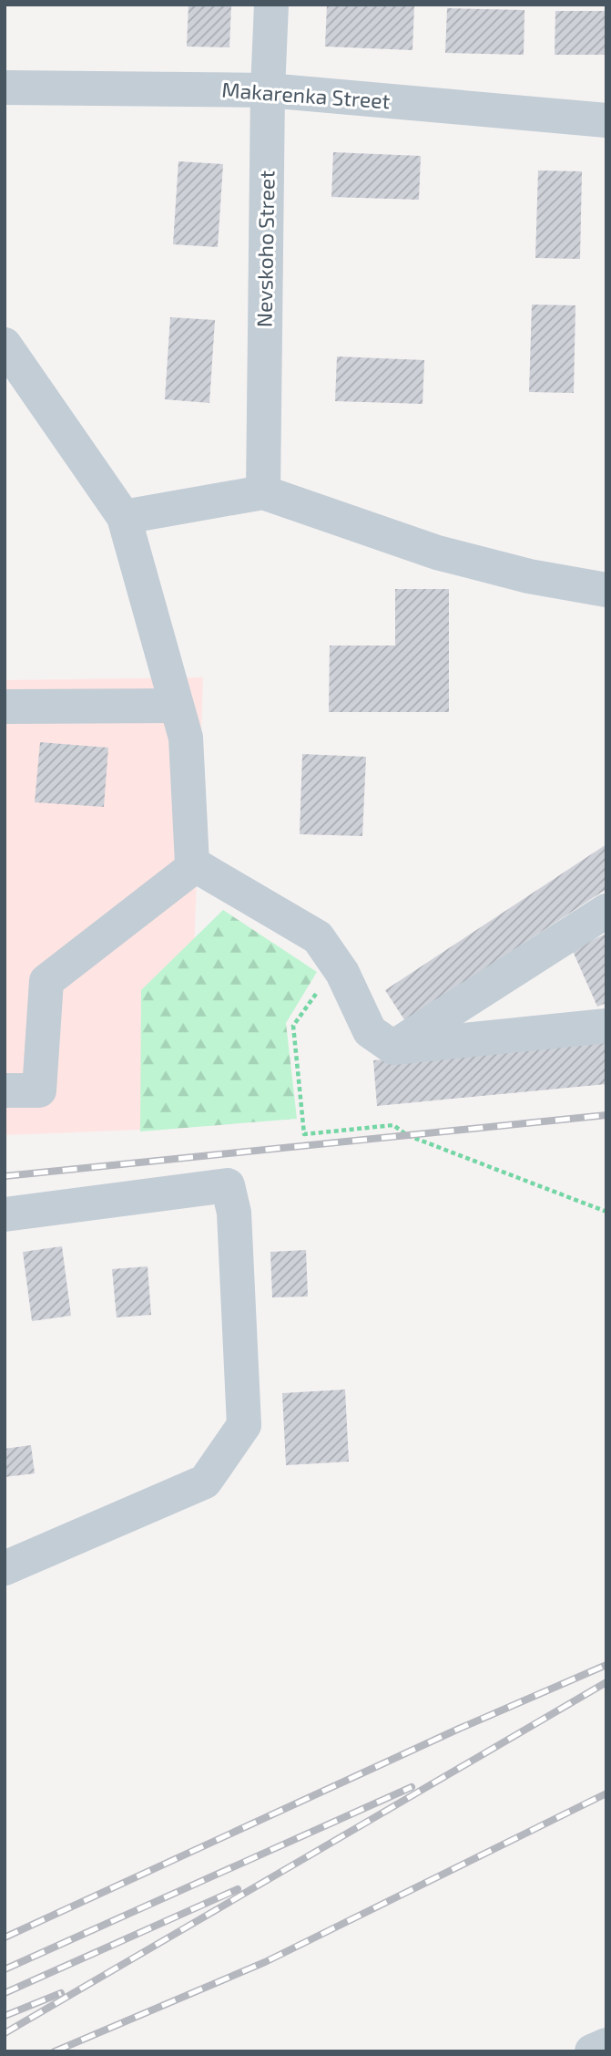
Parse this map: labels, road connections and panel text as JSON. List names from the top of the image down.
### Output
{
  "streets": {
    "street": ["Makarenka Street", "Nevskoho Street"]
  },
  "crossings": [
    ["Makarenka Street", "Nevskoho Street"]
  ]
}
